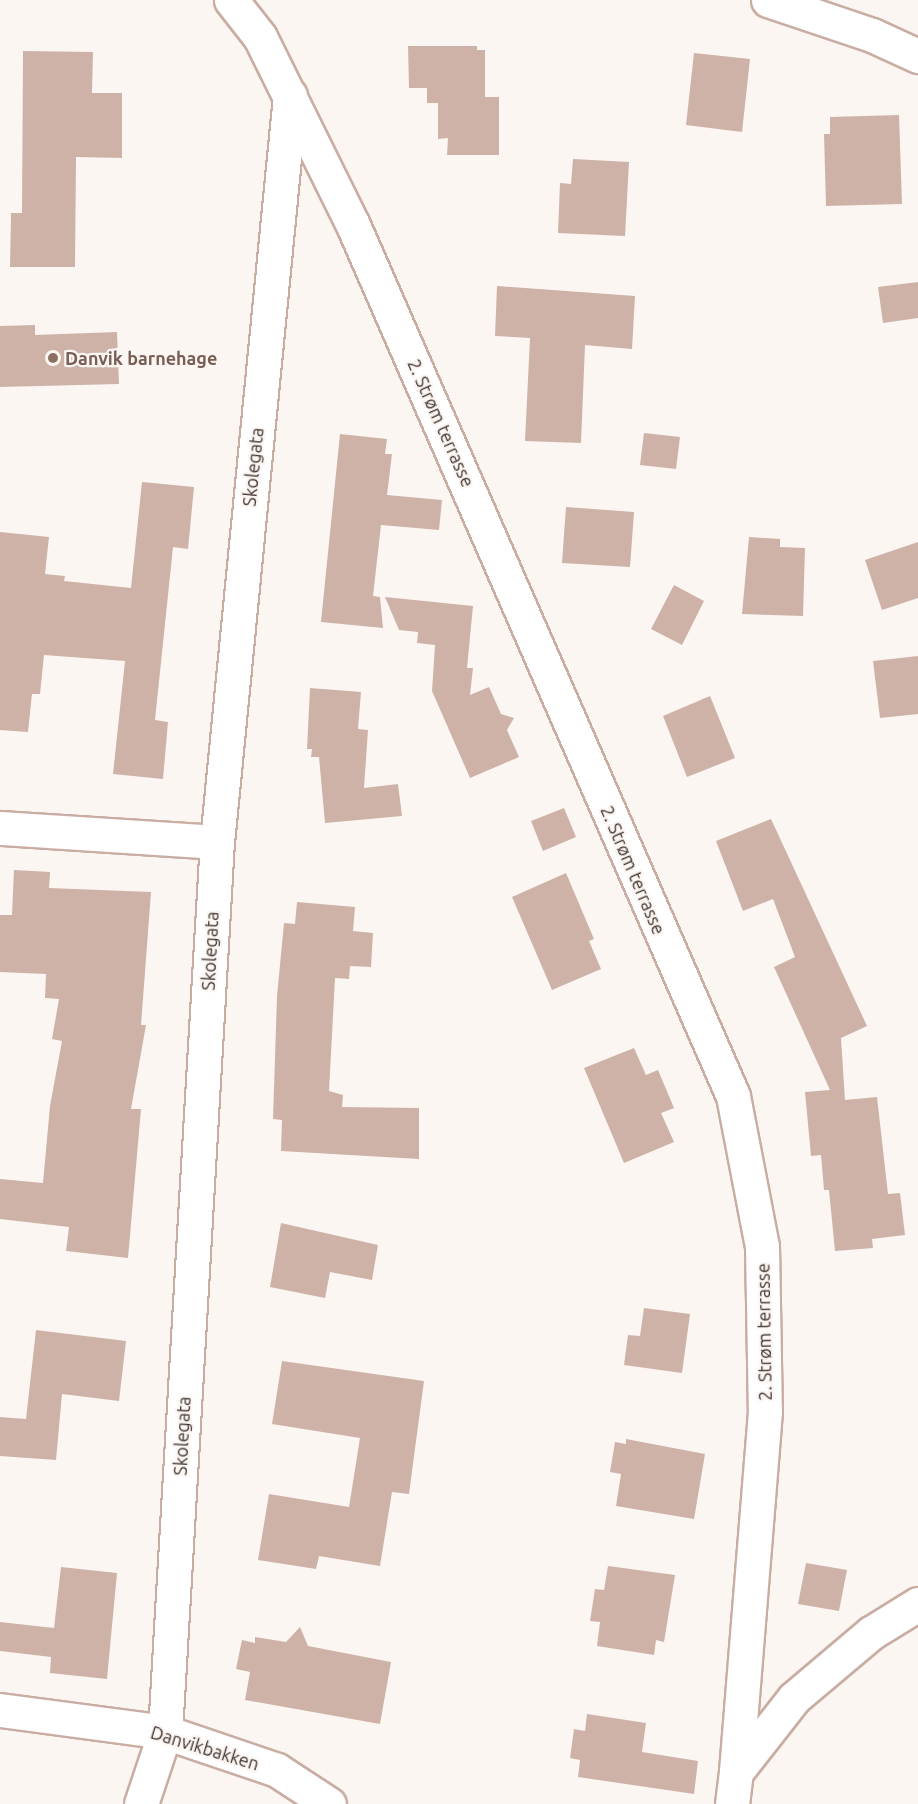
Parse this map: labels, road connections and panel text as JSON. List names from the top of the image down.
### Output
{
  "streets": {
    "street": ["2. Strøm terrasse", "Skolegata", "Danvikbakken"]
  },
  "crossings": [
    ["2. Strøm terrasse", "Skolegata"],
    ["Skolegata", "Danvikbakken"]
  ],
  "places": ["Danvik barnehage"]
}
